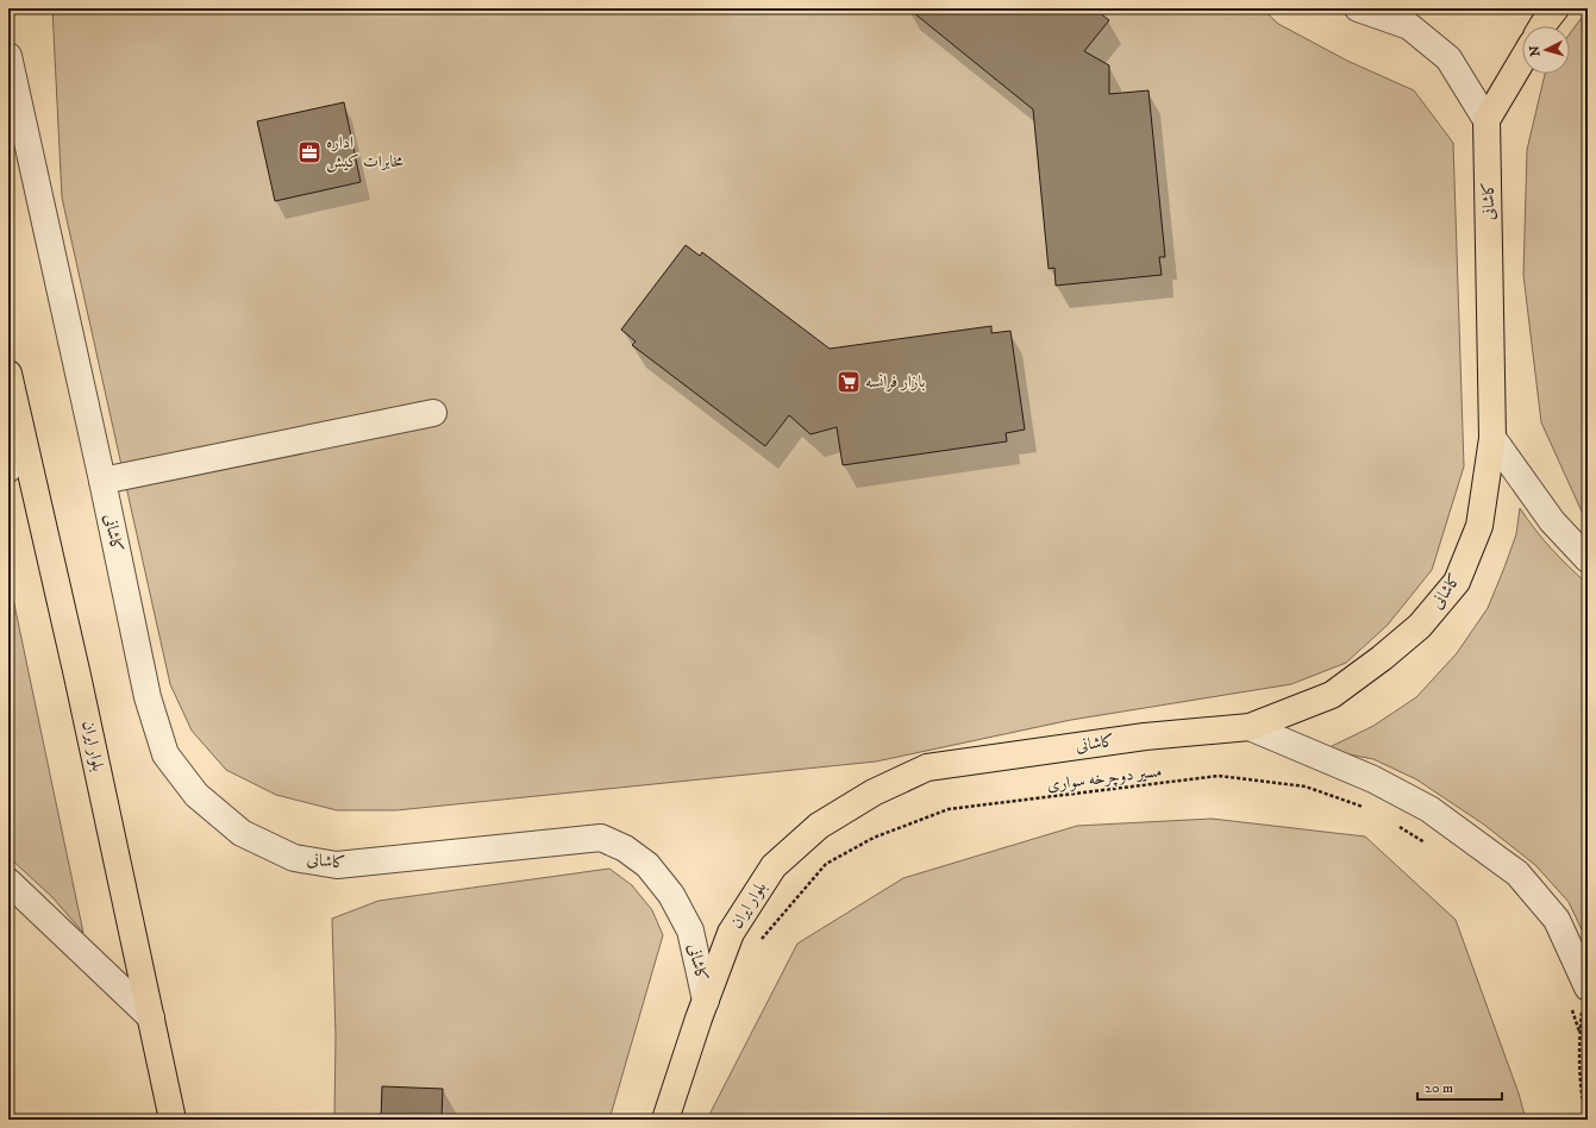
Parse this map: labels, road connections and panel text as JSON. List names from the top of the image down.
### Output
{
  "streets": {
    "main road": ["کاشانی", "بلوار ایران"],
    "path": ["مسیر دوچرخه سواری"]
  },
  "crossings": [
    ["کاشانی", "بلوار ایران"]
  ],
  "places": {
    "office": ["اداره مخابرات کیش"],
    "supermarket": ["بازار فرانسه"]
  },
  "scale_bar": "20 m",
  "north": "left"
}
